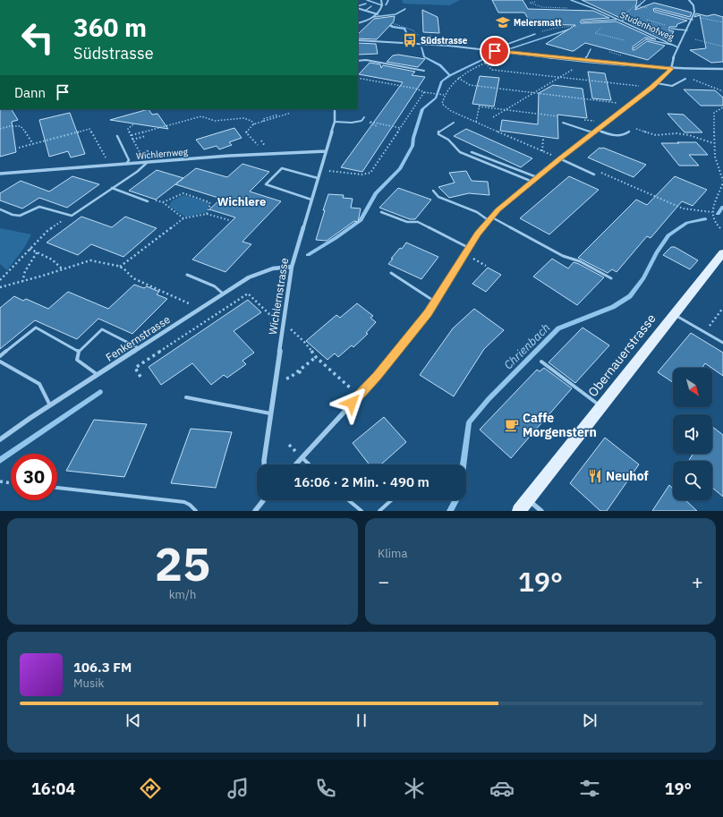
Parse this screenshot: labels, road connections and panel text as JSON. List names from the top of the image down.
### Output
{
  "streets": {
    "main road": ["Obernauerstrasse"],
    "street": ["Wichlernweg", "Wichlernstrasse", "Fenkernstrasse"],
    "lane": ["Studenhofweg"]
  },
  "crossings": [
    ["Wichlernweg", "Wichlernstrasse"],
    ["Wichlernstrasse", "Fenkernstrasse"]
  ],
  "districts": ["Wichlere"],
  "water": ["Chrienbach"],
  "places": {
    "school or university": ["Meiersmatt"],
    "bus stop": ["Südstrasse"],
    "cafe": ["Caffe Morgenstern"],
    "restaurant": ["Neuhof"]
  },
  "north": "bottom right",
  "page": {
    "turn": ["360 m", "Südstrasse"],
    "then": "Dann",
    "limit": "30",
    "trip": "16:06 · 2 Min. · 490 m",
    "tile": [
      ["25", "km/h"],
      "Klima"
    ],
    "heat": ["−", "19°", "+"],
    "song": ["106.3 FM", "Musik"],
    "tabs": ["16:04", "19°"]
  }
}
